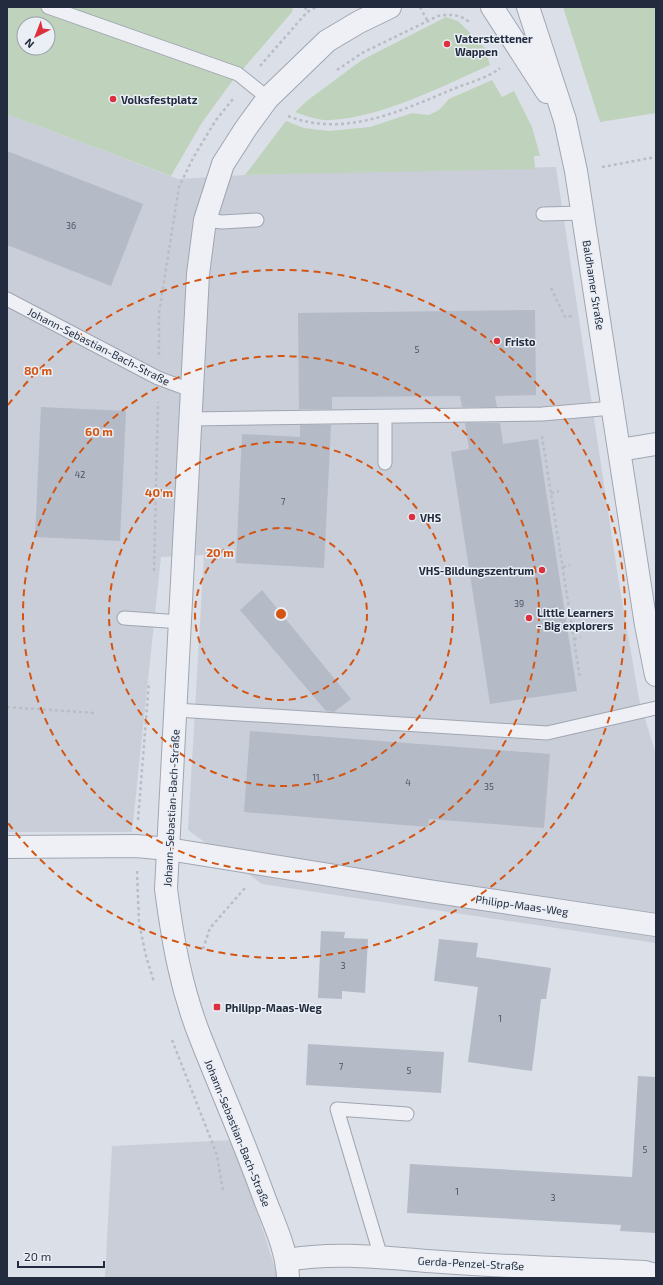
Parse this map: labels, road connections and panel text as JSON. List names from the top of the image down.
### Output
{
  "streets": {
    "street": [
      "Baldhamer Straße",
      "Johann-Sebastian-Bach-Straße",
      "Philipp-Maas-Weg",
      "Gerda-Penzel-Straße"
    ]
  },
  "crossings": [
    ["Johann-Sebastian-Bach-Straße", "Philipp-Maas-Weg"],
    ["Johann-Sebastian-Bach-Straße", "Gerda-Penzel-Straße"]
  ],
  "places": {
    "other": [
      "Vaterstettener Wappen",
      "Volksfestplatz",
      "Fristo",
      "VHS",
      "VHS-Bildungszentrum",
      "Little Learners - Big explorers"
    ],
    "transit": ["Philipp-Maas-Weg"]
  },
  "house_numbers": [
    "36",
    "5",
    "42",
    "7",
    "39",
    "11",
    "4",
    "35",
    "3",
    "1",
    "7",
    "5",
    "5",
    "1",
    "3"
  ],
  "scale_bar": "20 m",
  "north": "bottom left",
  "rings": [
    "80 m",
    "60 m",
    "40 m",
    "20 m"
  ]
}
